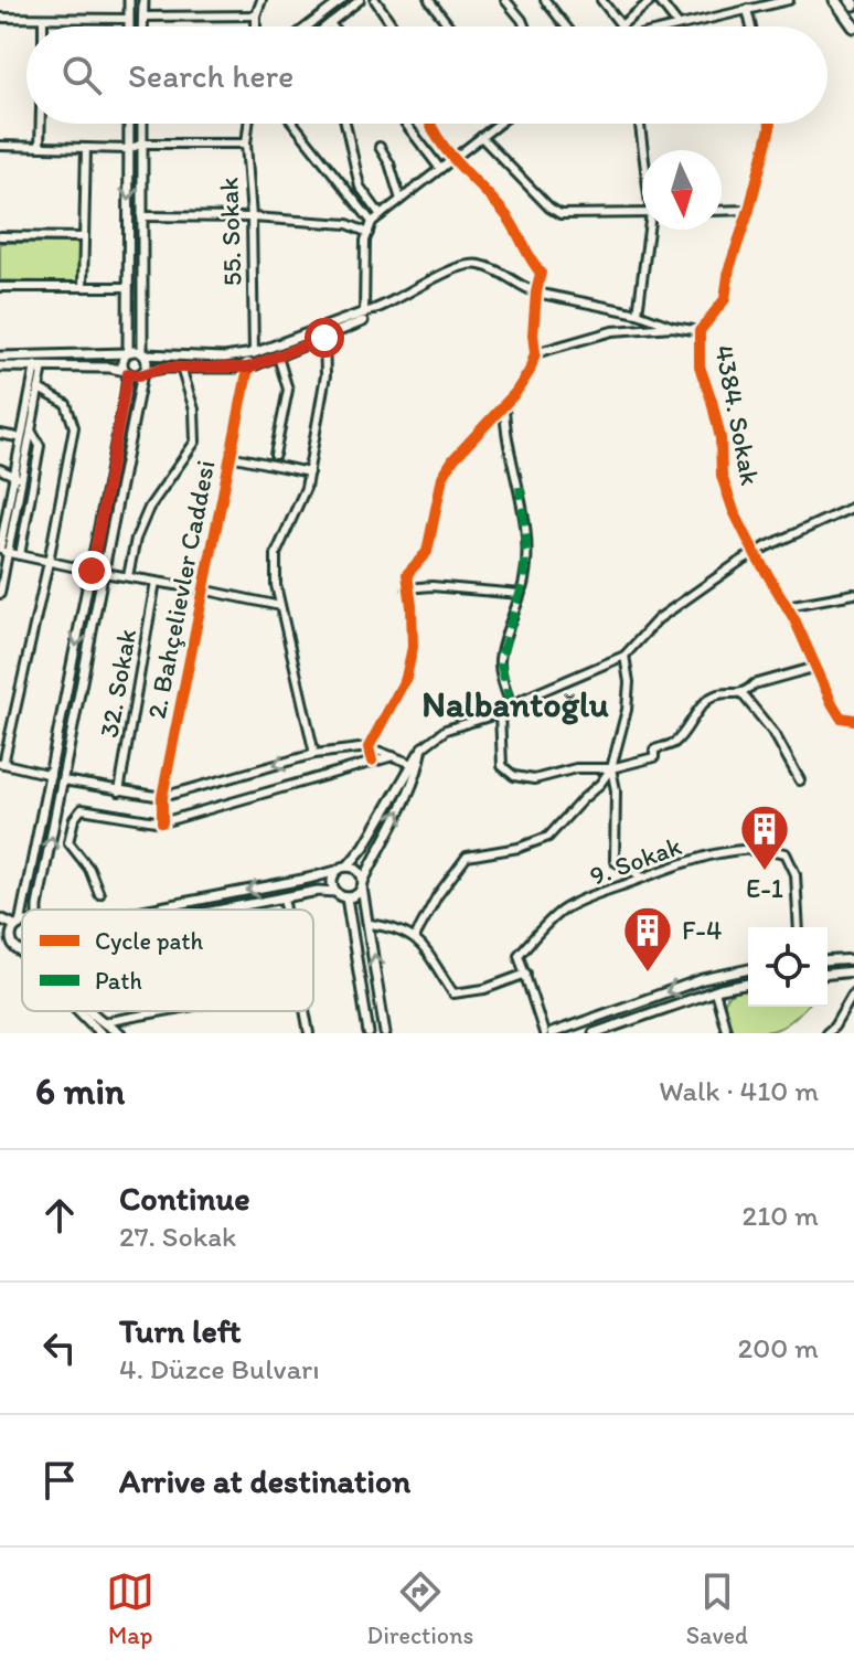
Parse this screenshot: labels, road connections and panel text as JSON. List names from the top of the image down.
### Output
{
  "streets": {
    "street": [
      "55. Sokak",
      "4384. Sokak",
      "2. Bahçelievler Caddesi",
      "32. Sokak",
      "9. Sokak"
    ]
  },
  "districts": ["Nalbantoğlu"],
  "places": {
    "building": ["E-1", "F-4"]
  },
  "legend": ["Cycle path", "Path"],
  "north": "bottom",
  "page": {
    "search": "Search here",
    "heading": ["6 min", "Walk · 410 m"],
    "list": [
      ["Continue", "27. Sokak", "210 m"],
      ["Turn left", "4. Düzce Bulvarı", "200 m"],
      "Arrive at destination"
    ],
    "nav": ["Map", "Directions", "Saved"]
  }
}
